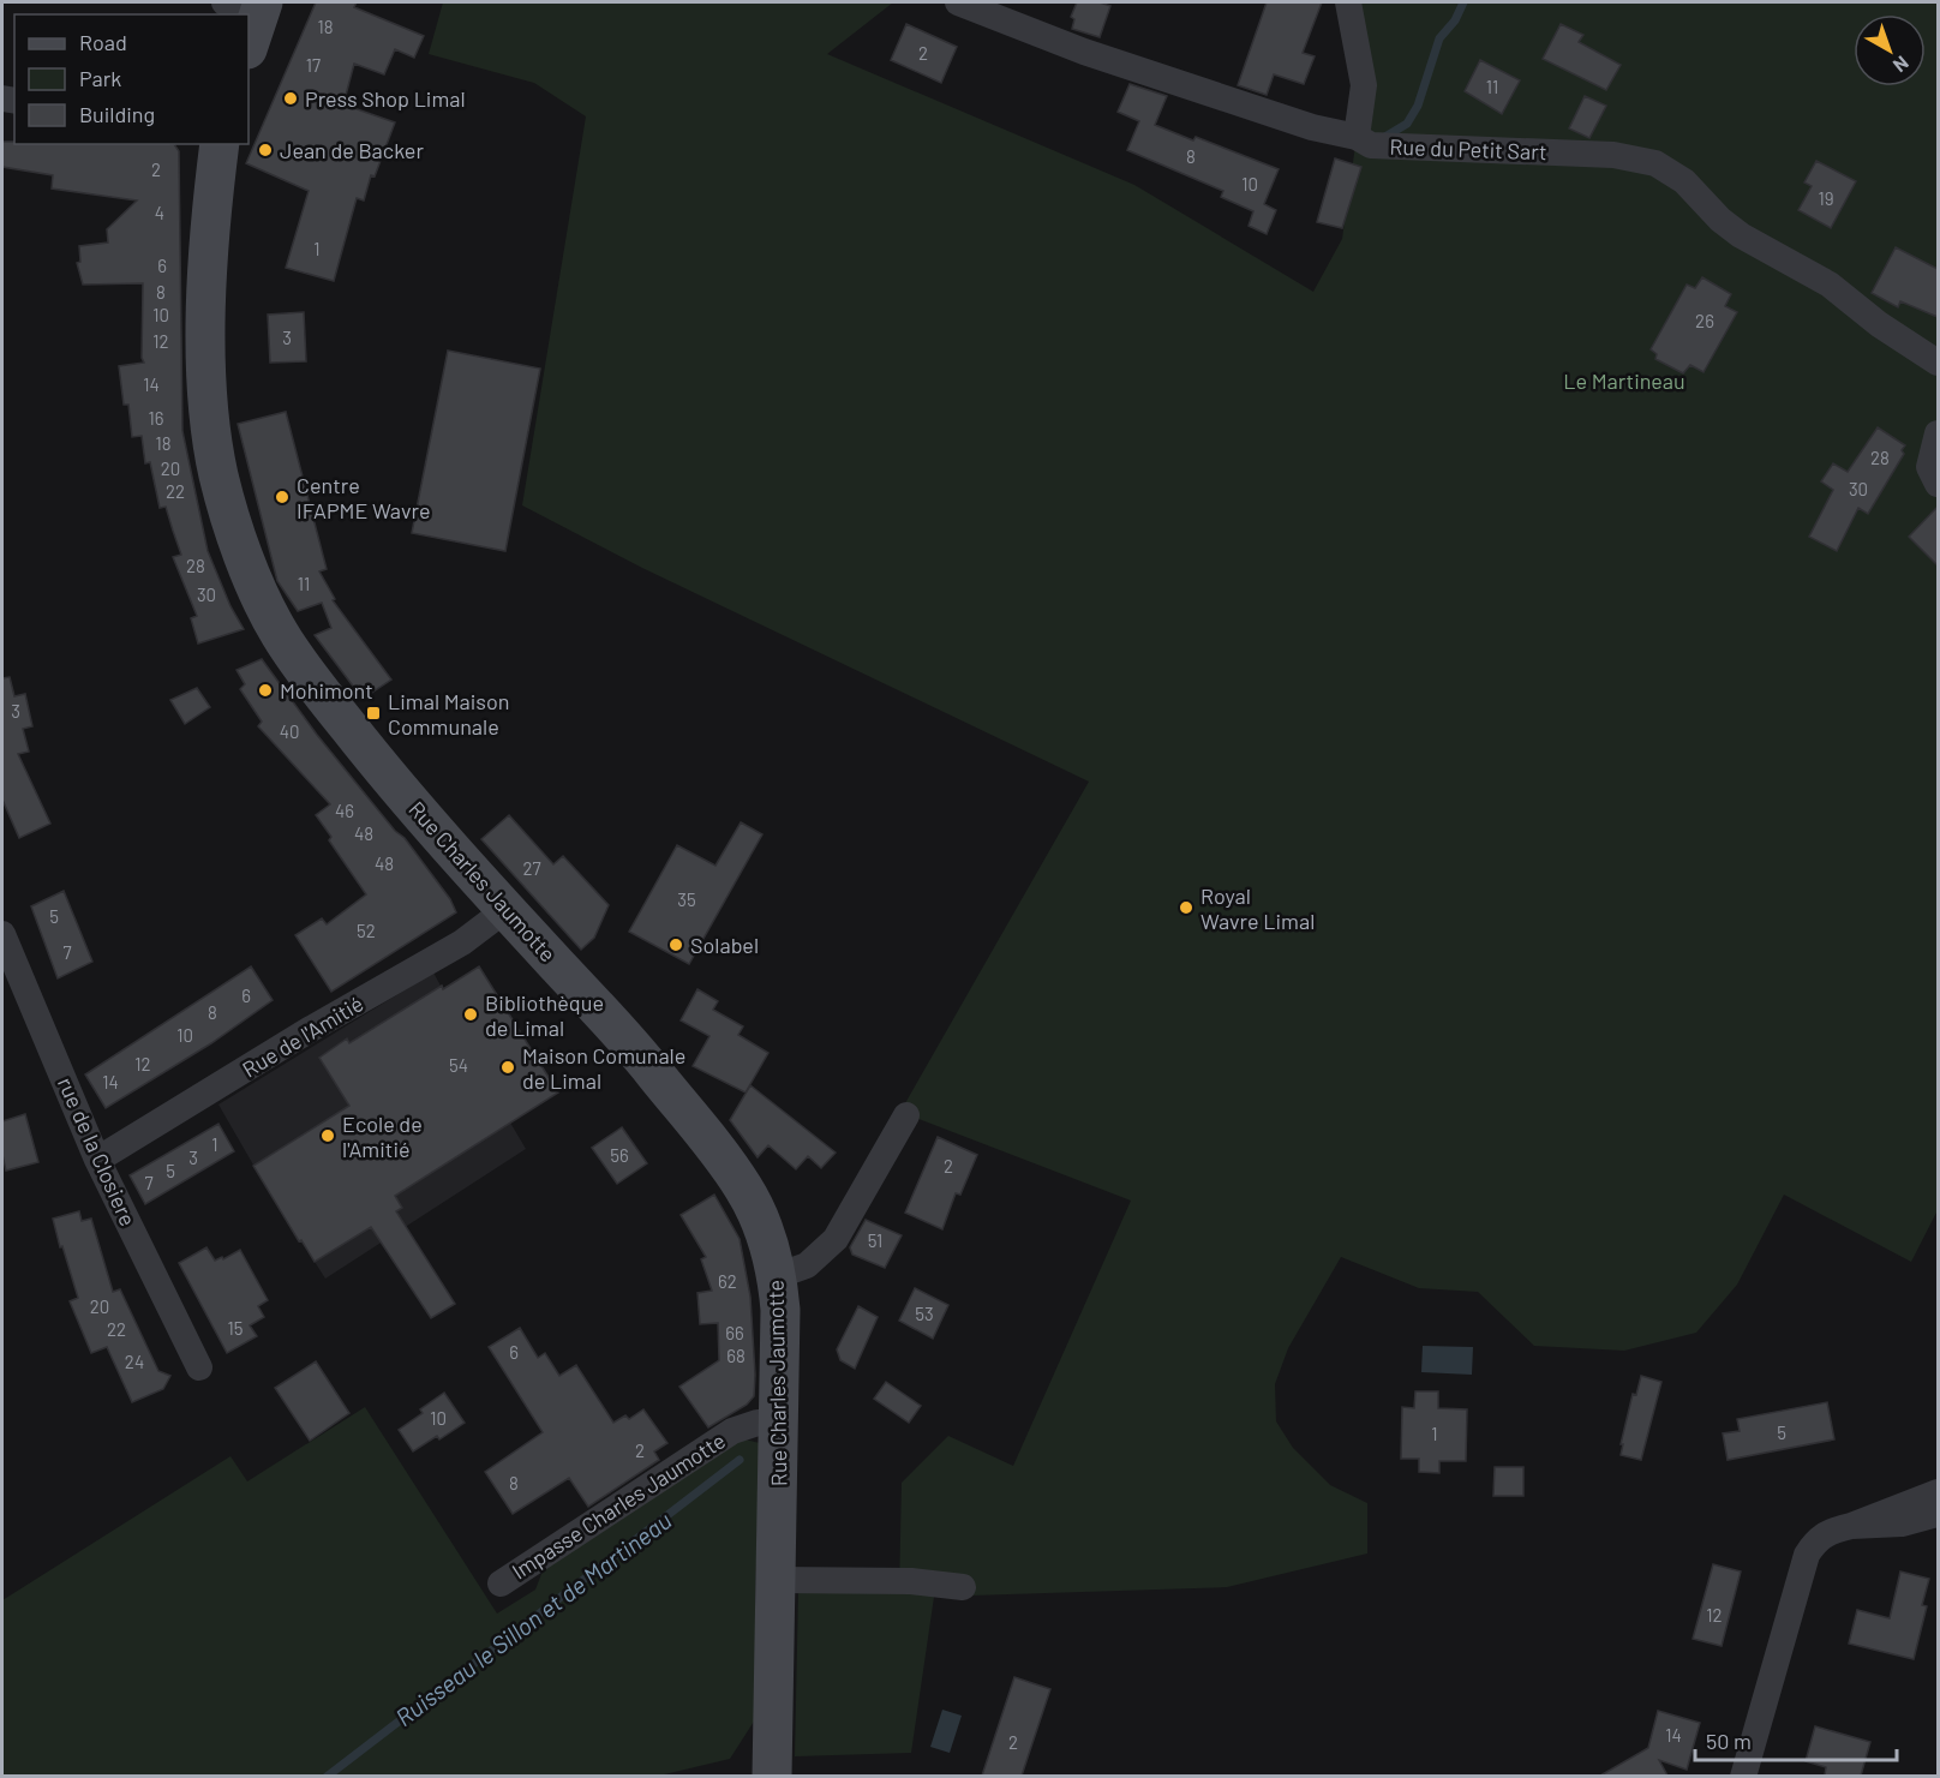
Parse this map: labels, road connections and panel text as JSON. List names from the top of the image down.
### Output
{
  "streets": {
    "main road": ["Rue Charles Jaumotte"],
    "street": [
      "Rue du Petit Sart",
      "Rue de l'Amitié",
      "rue de la Closiere",
      "Impasse Charles Jaumotte"
    ]
  },
  "crossings": [
    ["Rue Charles Jaumotte", "Rue de l'Amitié"],
    ["Rue Charles Jaumotte", "Impasse Charles Jaumotte"],
    ["Rue de l'Amitié", "rue de la Closiere"]
  ],
  "water": ["Ruisseau le Sillon et de Martineau"],
  "parks": ["Le Martineau"],
  "places": {
    "other": [
      "Press Shop Limal",
      "Jean de Backer",
      "Centre IFAPME Wavre",
      "Mohimont",
      "Royal Wavre Limal",
      "Solabel",
      "Bibliothèque de Limal",
      "Maison Comunale de Limal",
      "Ecole de l'Amitié"
    ],
    "transit": ["Limal Maison Communale"]
  },
  "house_numbers": [
    "18",
    "2",
    "17",
    "11",
    "8",
    "2",
    "10",
    "19",
    "4",
    "1",
    "6",
    "8",
    "10",
    "26",
    "3",
    "12",
    "14",
    "16",
    "18",
    "28",
    "20",
    "30",
    "22",
    "28",
    "11",
    "30",
    "3",
    "40",
    "46",
    "48",
    "48",
    "27",
    "35",
    "5",
    "52",
    "7",
    "6",
    "8",
    "10",
    "12",
    "54",
    "14",
    "1",
    "56",
    "3",
    "2",
    "5",
    "7",
    "51",
    "62",
    "20",
    "53",
    "15",
    "22",
    "66",
    "6",
    "68",
    "24",
    "10",
    "5",
    "1",
    "2",
    "8",
    "12",
    "14",
    "2"
  ],
  "legend": ["Road", "Park", "Building"],
  "scale_bar": "50 m",
  "north": "bottom right"
}
